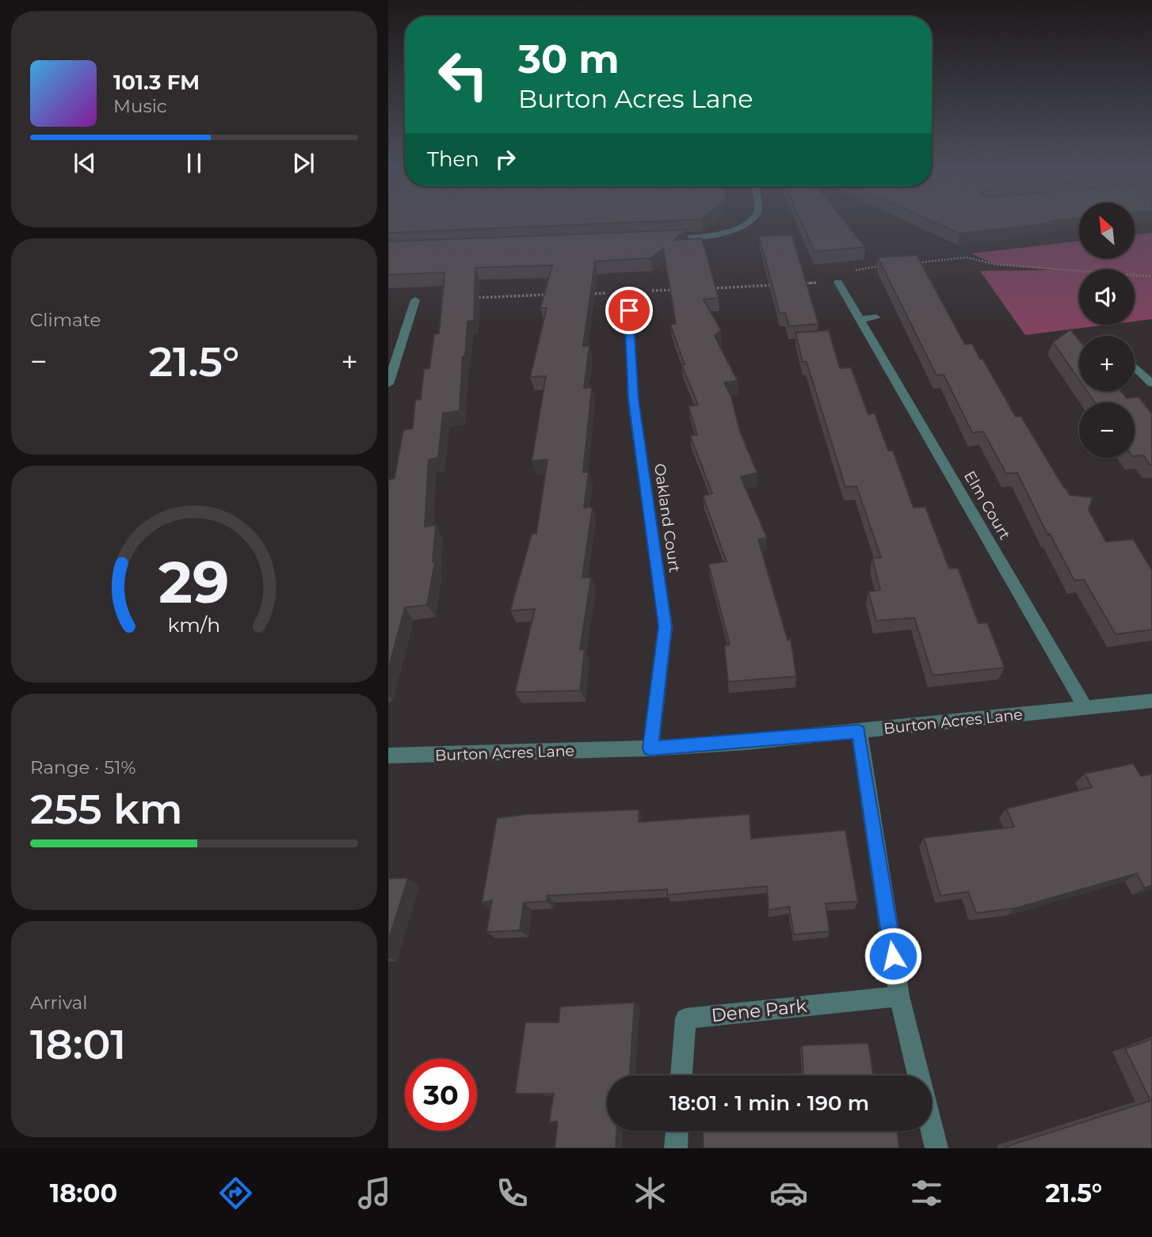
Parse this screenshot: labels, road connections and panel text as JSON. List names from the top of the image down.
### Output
{
  "streets": {
    "street": [
      "Elm Court",
      "Oakland Court",
      "Burton Acres Lane",
      "Dene Park"
    ]
  },
  "crossings": [
    ["Elm Court", "Burton Acres Lane"],
    ["Oakland Court", "Burton Acres Lane"]
  ],
  "north": "top left",
  "page": {
    "turn": ["30 m", "Burton Acres Lane"],
    "song": ["101.3 FM", "Music"],
    "then": "Then",
    "map_buttons": ["+", "−"],
    "tile": [
      "Climate",
      ["Range · 51%", "255 km"],
      ["Arrival", "18:01"]
    ],
    "heat": ["−", "21.5°", "+"],
    "limit": "30",
    "trip": "18:01 · 1 min · 190 m",
    "tabs": ["18:00", "21.5°"],
    "gauge": ["29", "km/h"]
  }
}
